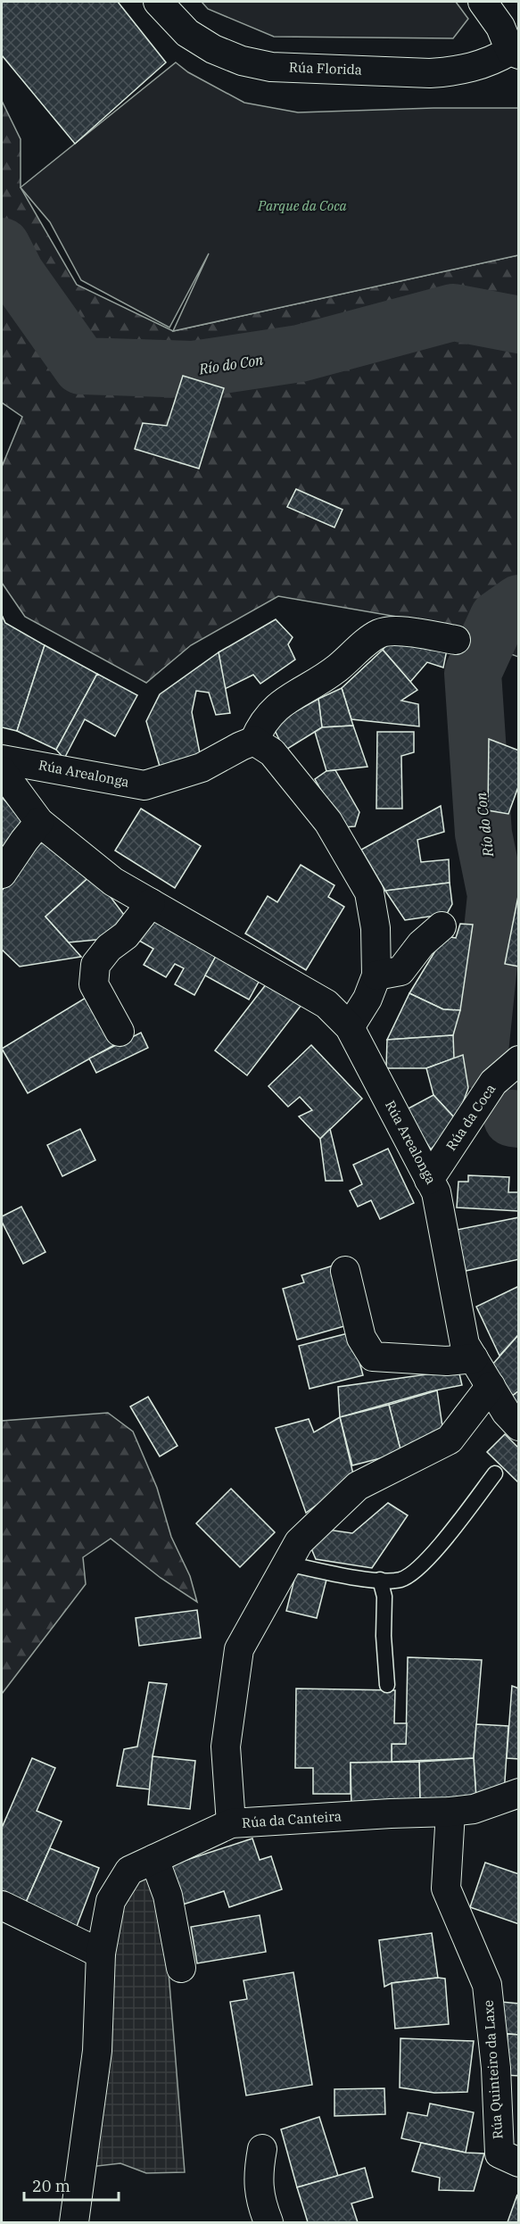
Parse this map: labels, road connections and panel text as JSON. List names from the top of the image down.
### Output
{
  "streets": {
    "street": [
      "Rúa Florida",
      "Rúa Arealonga",
      "Rúa da Coca",
      "Rúa da Canteira",
      "Rúa Quinteiro da Laxe"
    ]
  },
  "crossings": [
    ["Rúa Arealonga", "Rúa da Coca"],
    ["Rúa da Canteira", "Rúa Quinteiro da Laxe"]
  ],
  "water": ["Río do Con"],
  "parks": ["Parque da Coca"],
  "scale_bar": "20 m"
}
